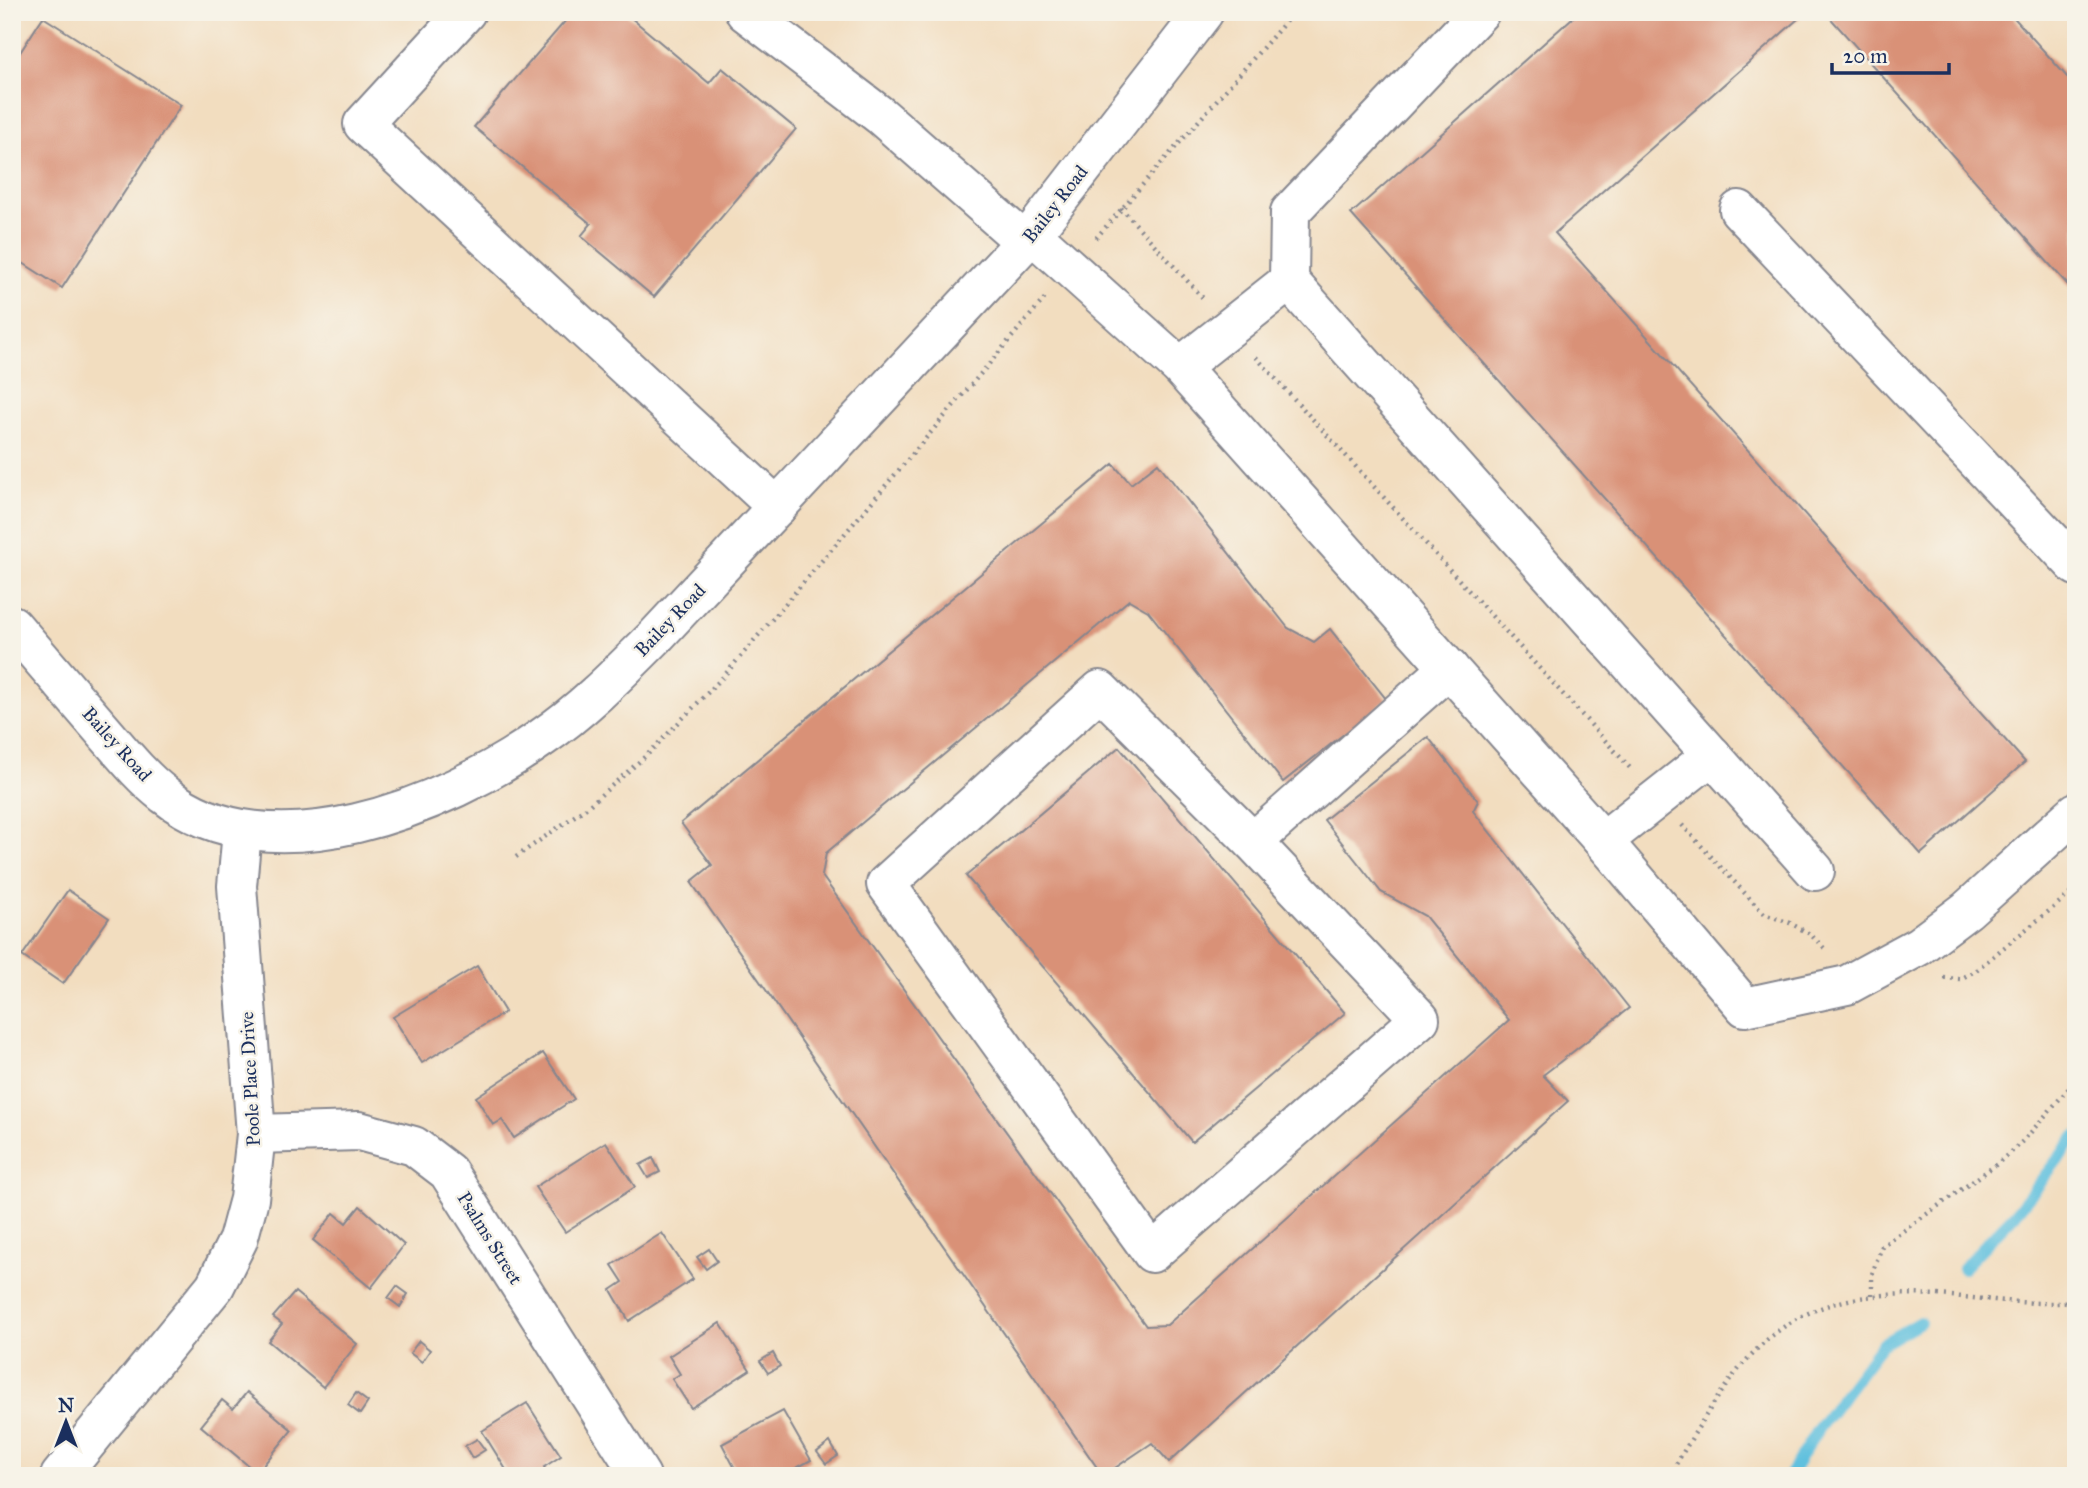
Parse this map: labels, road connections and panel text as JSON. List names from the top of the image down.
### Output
{
  "streets": {
    "street": ["Bailey Road", "Poole Place Drive", "Psalms Street"]
  },
  "crossings": [
    ["Bailey Road", "Poole Place Drive"],
    ["Poole Place Drive", "Psalms Street"]
  ],
  "scale_bar": "20 m",
  "north": "top"
}
